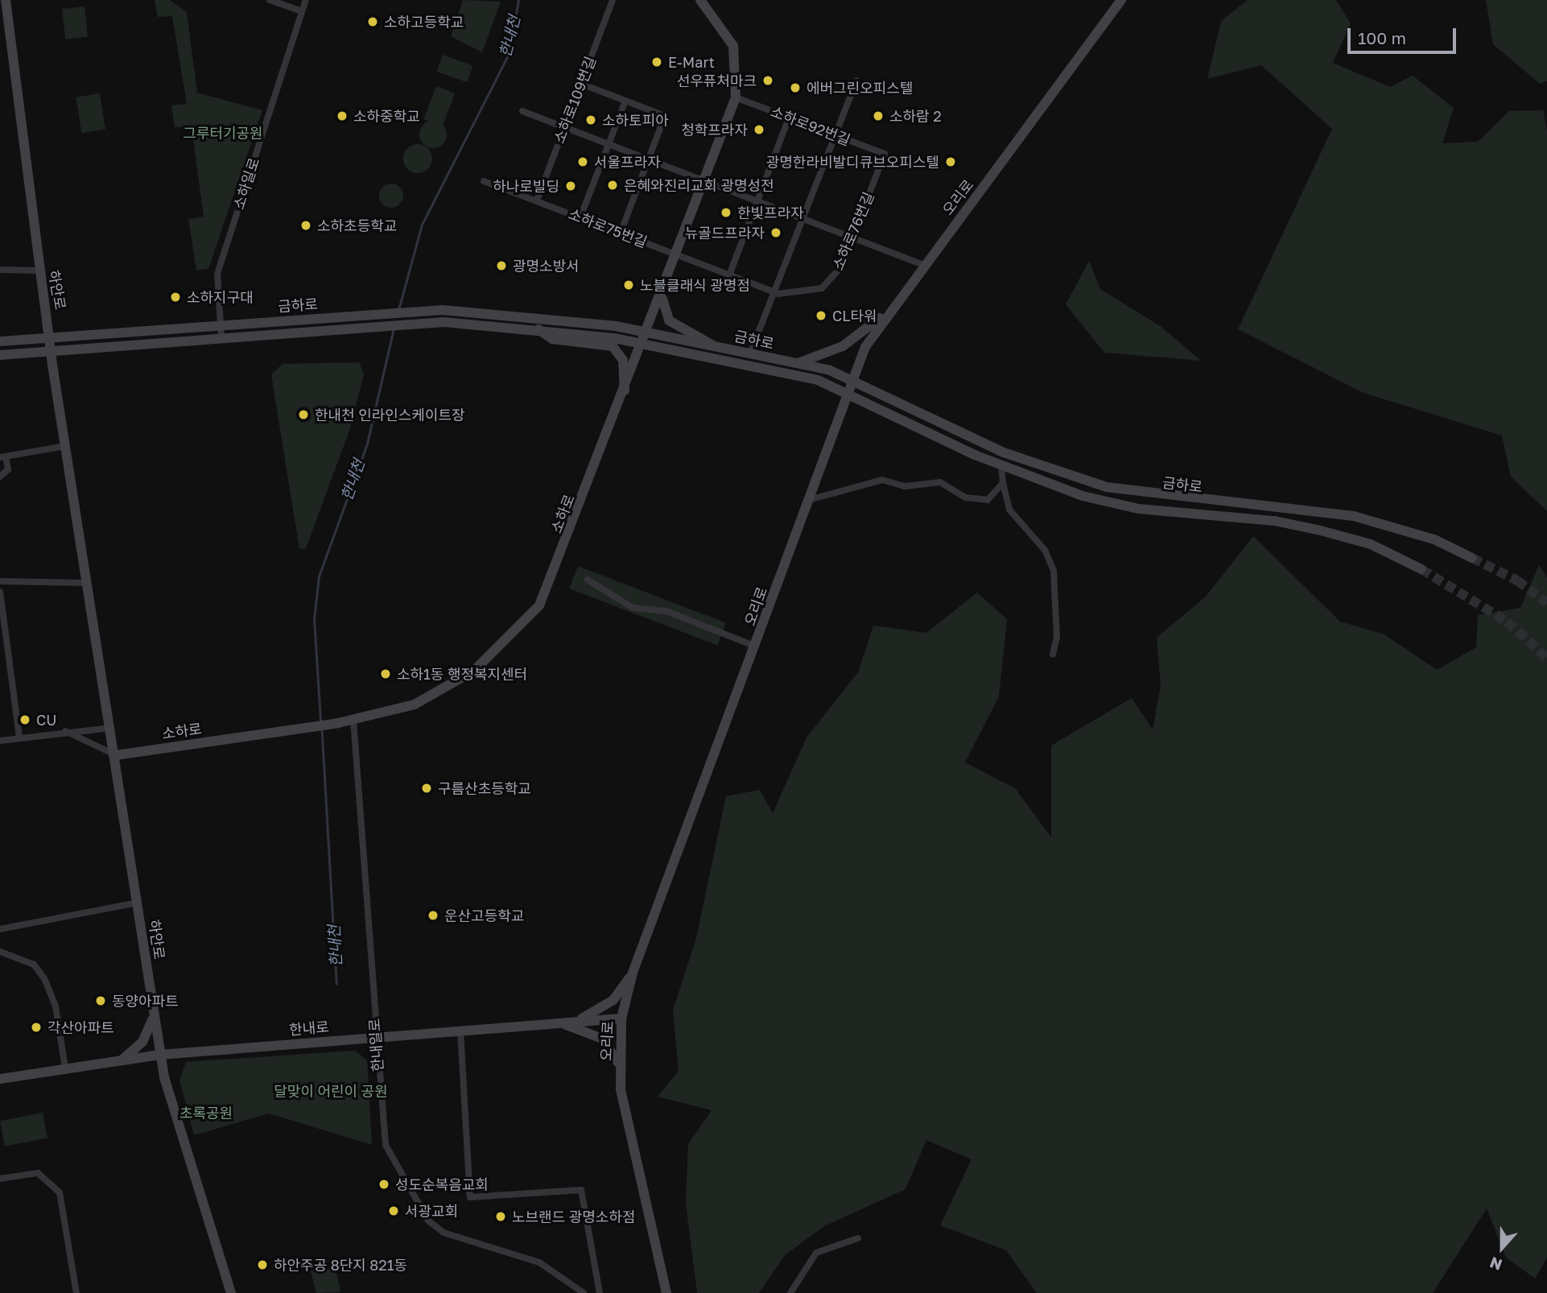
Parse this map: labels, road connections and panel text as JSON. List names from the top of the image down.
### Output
{
  "streets": {
    "main road": [
      "오리로",
      "하안로",
      "금하로",
      "소하로",
      "한내로"
    ],
    "street": [
      "소하로109번길",
      "소하로92번길",
      "소하일로",
      "소하로75번길",
      "소하로76번길",
      "한내일로"
    ]
  },
  "crossings": [
    ["소하로109번길", "소하로75번길"],
    ["소하로92번길", "소하로76번길"],
    ["소하로92번길", "소하로"],
    ["소하일로", "금하로"],
    ["오리로", "금하로"],
    ["오리로", "한내로"],
    ["소하로75번길", "소하로76번길"],
    ["소하로75번길", "소하로"],
    ["소하로76번길", "소하로"],
    ["하안로", "금하로"],
    ["하안로", "소하로"],
    ["하안로", "한내로"],
    ["금하로", "소하로"],
    ["소하로", "한내일로"],
    ["한내로", "한내일로"]
  ],
  "water": ["한내천"],
  "parks": ["그루터기공원", "달맞이 어린이 공원", "초록공원"],
  "places": [
    "소하고등학교",
    "E-Mart",
    "선우퓨처마크",
    "에버그린오피스텔",
    "소하중학교",
    "소하람 2",
    "소하토피아",
    "청학프라자",
    "서울프라자",
    "광명한라비발디큐브오피스텔",
    "은혜와진리교회 광명성전",
    "하나로빌딩",
    "한빛프라자",
    "소하초등학교",
    "뉴골드프라자",
    "광명소방서",
    "노블클래식 광명점",
    "소하지구대",
    "CL타워",
    "한내천 인라인스케이트장",
    "소하1동 행정복지센터",
    "CU",
    "구름산초등학교",
    "운산고등학교",
    "동양아파트",
    "각산아파트",
    "성도순복음교회",
    "서광교회",
    "노브랜드 광명소하점",
    "하안주공 8단지 821동"
  ],
  "scale_bar": "100 m",
  "north": "bottom"
}
